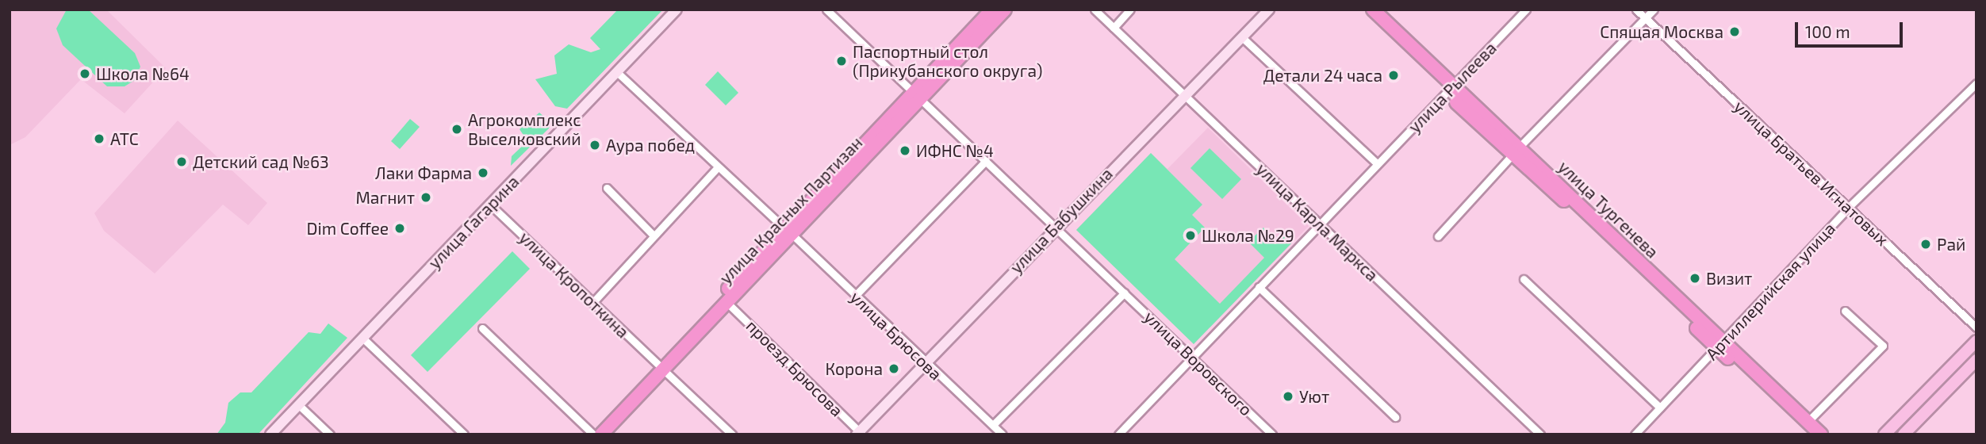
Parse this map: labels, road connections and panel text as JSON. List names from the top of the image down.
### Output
{
  "streets": {
    "highway": ["улица Тургенева", "улица Красных Партизан"],
    "street": [
      "улица Рылеева",
      "улица Братьев Игнатовых",
      "улица Бабушкина",
      "улица Гагарина",
      "улица Карла Маркса",
      "улица Кропоткина",
      "Артиллерийская улица",
      "улица Брюсова",
      "улица Воровского",
      "проезд Брюсова"
    ]
  },
  "crossings": [
    ["улица Рылеева", "улица Тургенева"],
    ["улица Рылеева", "улица Карла Маркса"],
    ["улица Рылеева", "улица Воровского"],
    ["улица Братьев Игнатовых", "Артиллерийская улица"],
    ["улица Тургенева", "Артиллерийская улица"],
    ["улица Красных Партизан", "улица Кропоткина"],
    ["улица Красных Партизан", "улица Брюсова"],
    ["улица Красных Партизан", "улица Воровского"],
    ["улица Красных Партизан", "проезд Брюсова"],
    ["улица Бабушкина", "улица Карла Маркса"],
    ["улица Бабушкина", "улица Брюсова"],
    ["улица Бабушкина", "улица Воровского"],
    ["улица Бабушкина", "проезд Брюсова"],
    ["улица Гагарина", "улица Кропоткина"],
    ["улица Гагарина", "улица Брюсова"]
  ],
  "places": [
    "Спящая Москва",
    "Паспортный стол (Прикубанского округа)",
    "Школа №64",
    "Детали 24 часа",
    "Агрокомплекс Выселковский",
    "АТС",
    "Аура побед",
    "ИФНС №4",
    "Детский сад №63",
    "Лаки Фарма",
    "Магнит",
    "Dim Coffee",
    "Школа №29",
    "Рай",
    "Визит",
    "Корона",
    "Уют"
  ],
  "scale_bar": "100 m"
}
